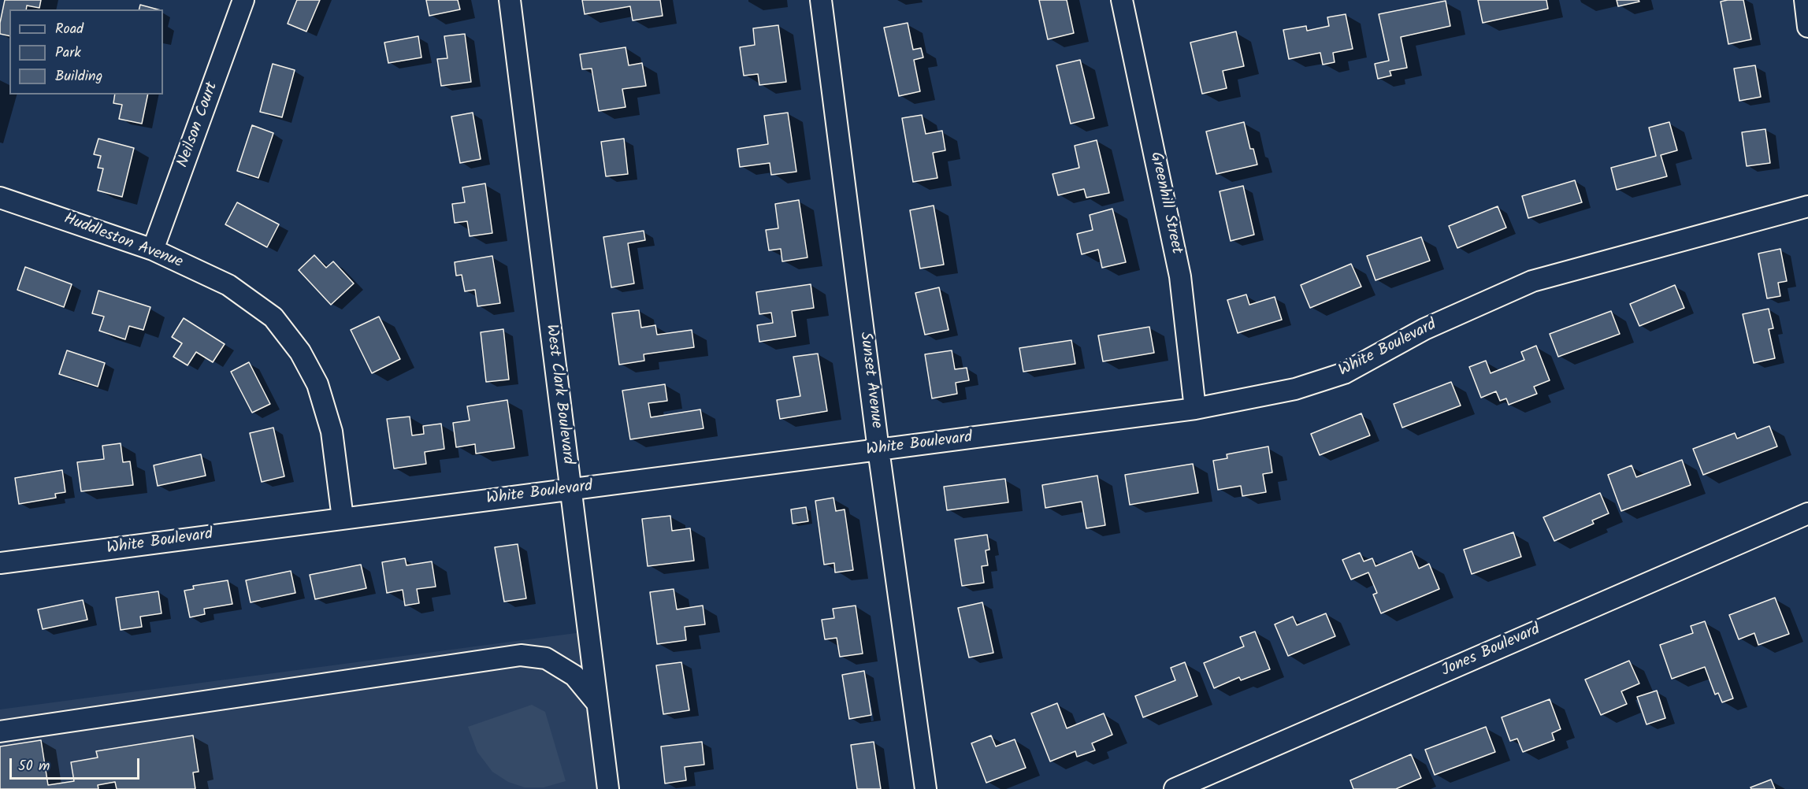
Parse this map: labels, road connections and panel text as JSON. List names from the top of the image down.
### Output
{
  "streets": {
    "street": [
      "Neilson Court",
      "Greenhill Street",
      "Huddleston Avenue",
      "White Boulevard",
      "Sunset Avenue",
      "West Clark Boulevard",
      "Jones Boulevard"
    ]
  },
  "crossings": [
    ["Neilson Court", "Huddleston Avenue"],
    ["Greenhill Street", "White Boulevard"],
    ["Huddleston Avenue", "White Boulevard"],
    ["White Boulevard", "Sunset Avenue"],
    ["White Boulevard", "West Clark Boulevard"]
  ],
  "legend": ["Road", "Park", "Building"],
  "scale_bar": "50 m"
}
